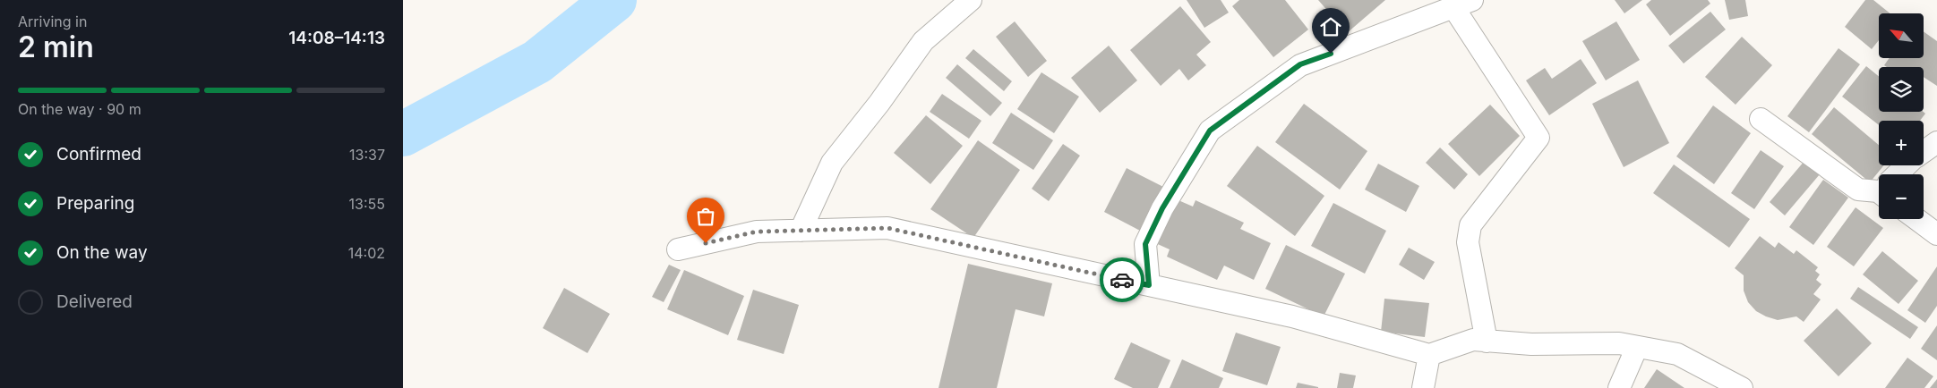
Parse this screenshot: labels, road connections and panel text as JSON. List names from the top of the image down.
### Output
{
  "north": "top left",
  "page": {
    "heading": ["2 min", "Arriving in", "14:08–14:13"],
    "map_buttons": ["+", "−"],
    "bar": "On the way · 90 m",
    "list": [
      ["Confirmed", "13:37"],
      ["Preparing", "13:55"],
      ["On the way", "14:02"],
      "Delivered"
    ]
  }
}
